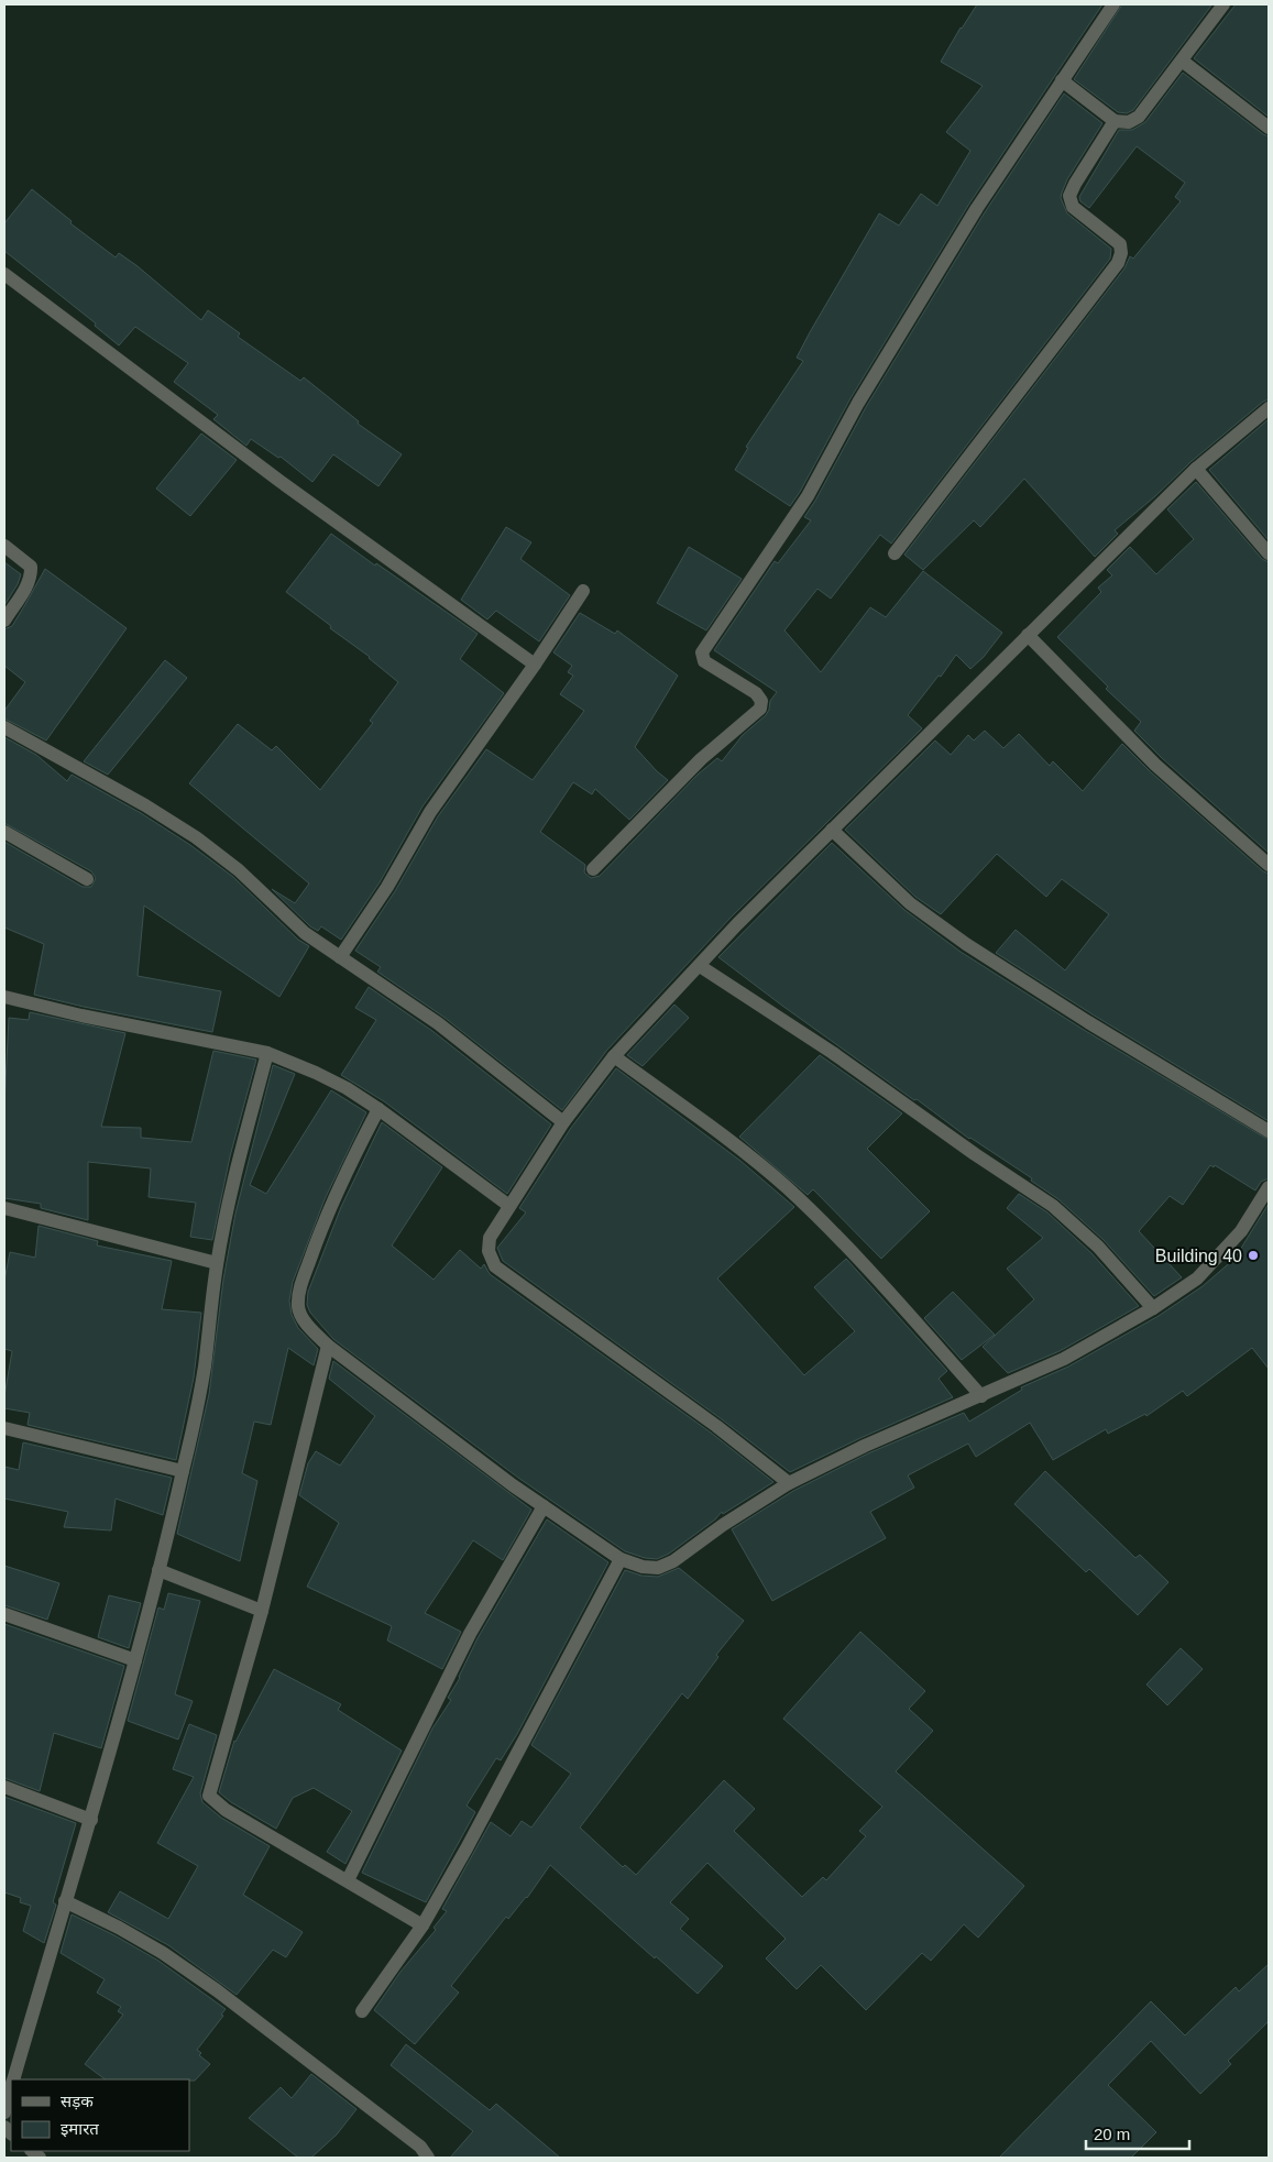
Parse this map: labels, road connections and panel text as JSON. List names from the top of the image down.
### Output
{
  "places": ["Building 40"],
  "legend": ["सड़क", "इमारत"],
  "scale_bar": "20 m"
}
